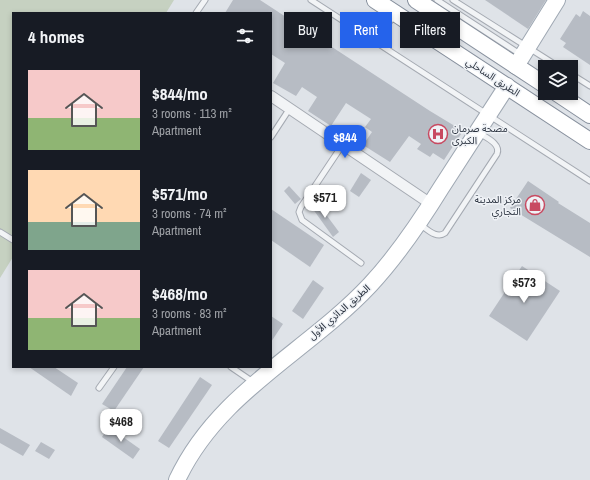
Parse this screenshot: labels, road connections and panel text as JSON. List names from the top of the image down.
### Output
{
  "streets": {
    "main road": ["الطريق الساحلي", "الطريق الدائري الأول"]
  },
  "crossings": [
    ["الطريق الساحلي", "الطريق الدائري الأول"]
  ],
  "places": {
    "hospital": ["مصحة صرمان الكبرى"],
    "shop": ["مركز المدينة التجاري"]
  },
  "page": {
    "chip": ["Buy", "Rent", "Filters"],
    "heading": "4 homes",
    "list": [
      {
        "name": "$844/mo",
        "note": "3 rooms · 113 m² · Apartment"
      },
      {
        "name": "$571/mo",
        "note": "3 rooms · 74 m² · Apartment"
      },
      {
        "name": "$468/mo",
        "note": "3 rooms · 83 m² · Apartment"
      }
    ],
    "price": [
      "$844",
      "$571",
      "$573",
      "$468"
    ]
  }
}
